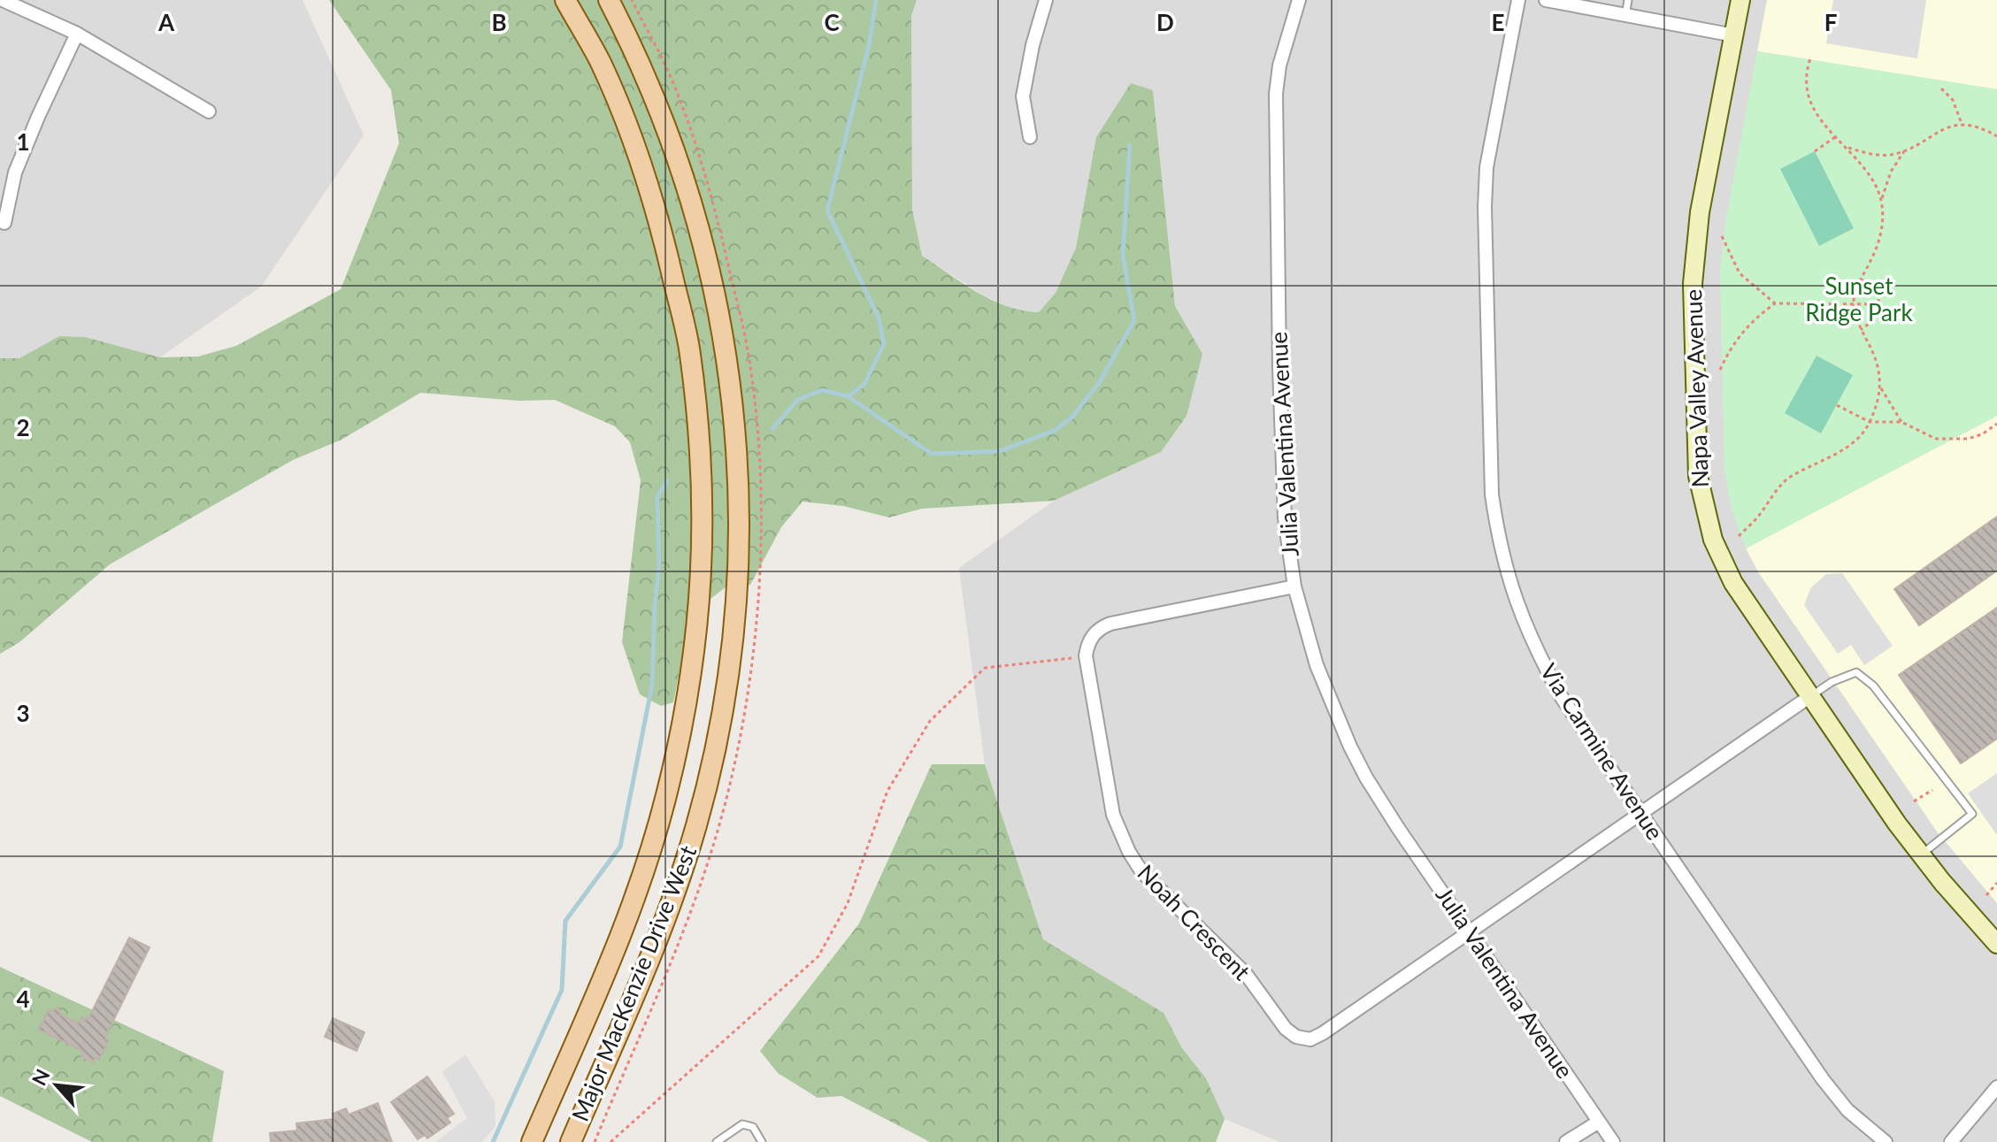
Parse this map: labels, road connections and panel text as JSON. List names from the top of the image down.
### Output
{
  "streets": {
    "main road": ["Major MacKenzie Drive West"],
    "street": [
      "Napa Valley Avenue",
      "Julia Valentina Avenue",
      "Via Carmine Avenue",
      "Noah Crescent"
    ]
  },
  "crossings": [
    ["Julia Valentina Avenue", "Noah Crescent"]
  ],
  "parks": ["Sunset Ridge Park"],
  "north": "top left",
  "grid": {
    "columns": [
      "A",
      "B",
      "C",
      "D",
      "E",
      "F"
    ],
    "rows": [
      "1",
      "2",
      "3",
      "4"
    ]
  }
}
